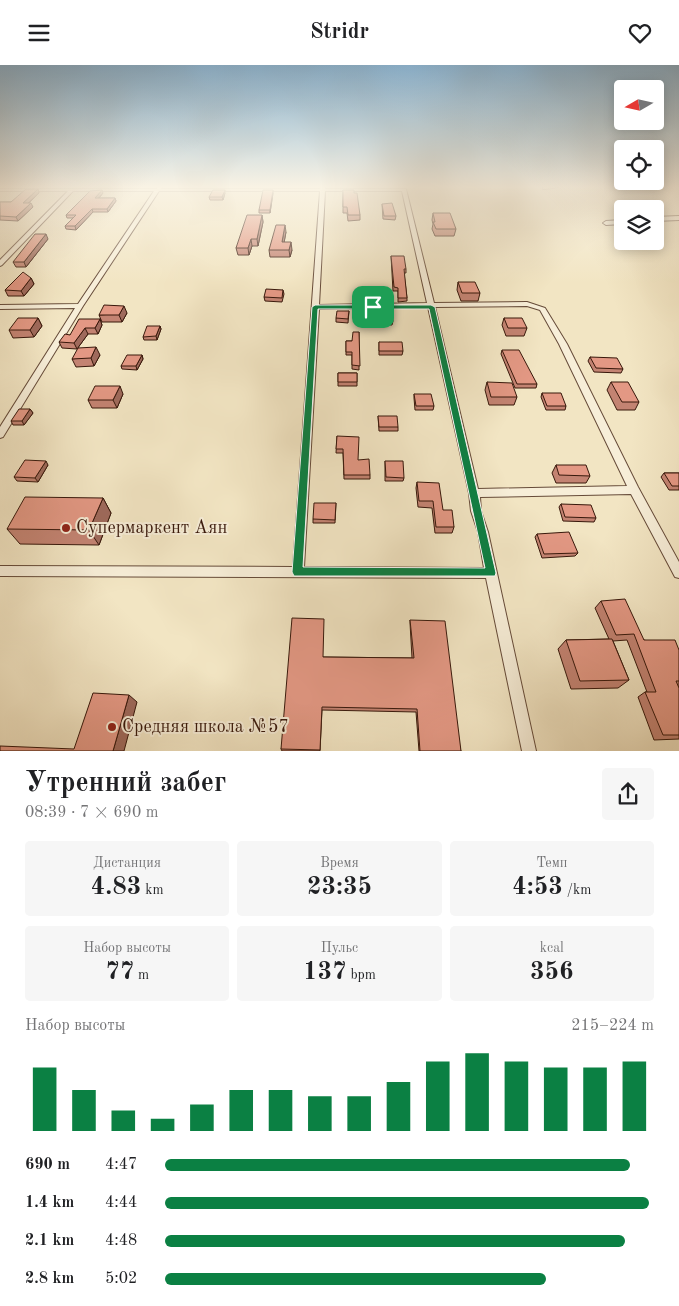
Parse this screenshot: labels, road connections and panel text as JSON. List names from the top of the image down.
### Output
{
  "places": ["Супермаркент Аян", "Средняя школа №57"],
  "north": "left",
  "page": {
    "header": "Stridr",
    "heading": ["Утренний забег", "08:39 · 7 × 690 m"],
    "stats": [
      ["Дистанция", "4.83 km"],
      ["Время", "23:35"],
      ["Темп", "4:53 /km"],
      ["Набор высоты", "77 m"],
      ["Пульс", "137 bpm"],
      ["kcal", "356"]
    ],
    "chart": ["Набор высоты", "215–224 m"],
    "list": [
      {
        "name": "690 m",
        "note": "4:47"
      },
      {
        "name": "1.4 km",
        "note": "4:44"
      },
      {
        "name": "2.1 km",
        "note": "4:48"
      },
      {
        "name": "2.8 km",
        "note": "5:02"
      }
    ]
  }
}
